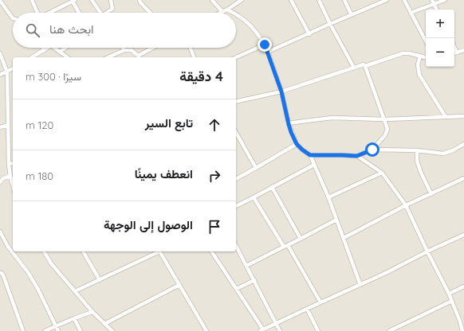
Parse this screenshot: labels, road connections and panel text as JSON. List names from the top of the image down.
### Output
{
  "page": {
    "map_buttons": ["+", "−"],
    "search": "ابحث هنا",
    "heading": ["4 دقيقة", "سيرًا · 300 m"],
    "list": [
      ["تابع السير", "120 m"],
      ["انعطف يمينًا", "180 m"],
      "الوصول إلى الوجهة"
    ]
  }
}
